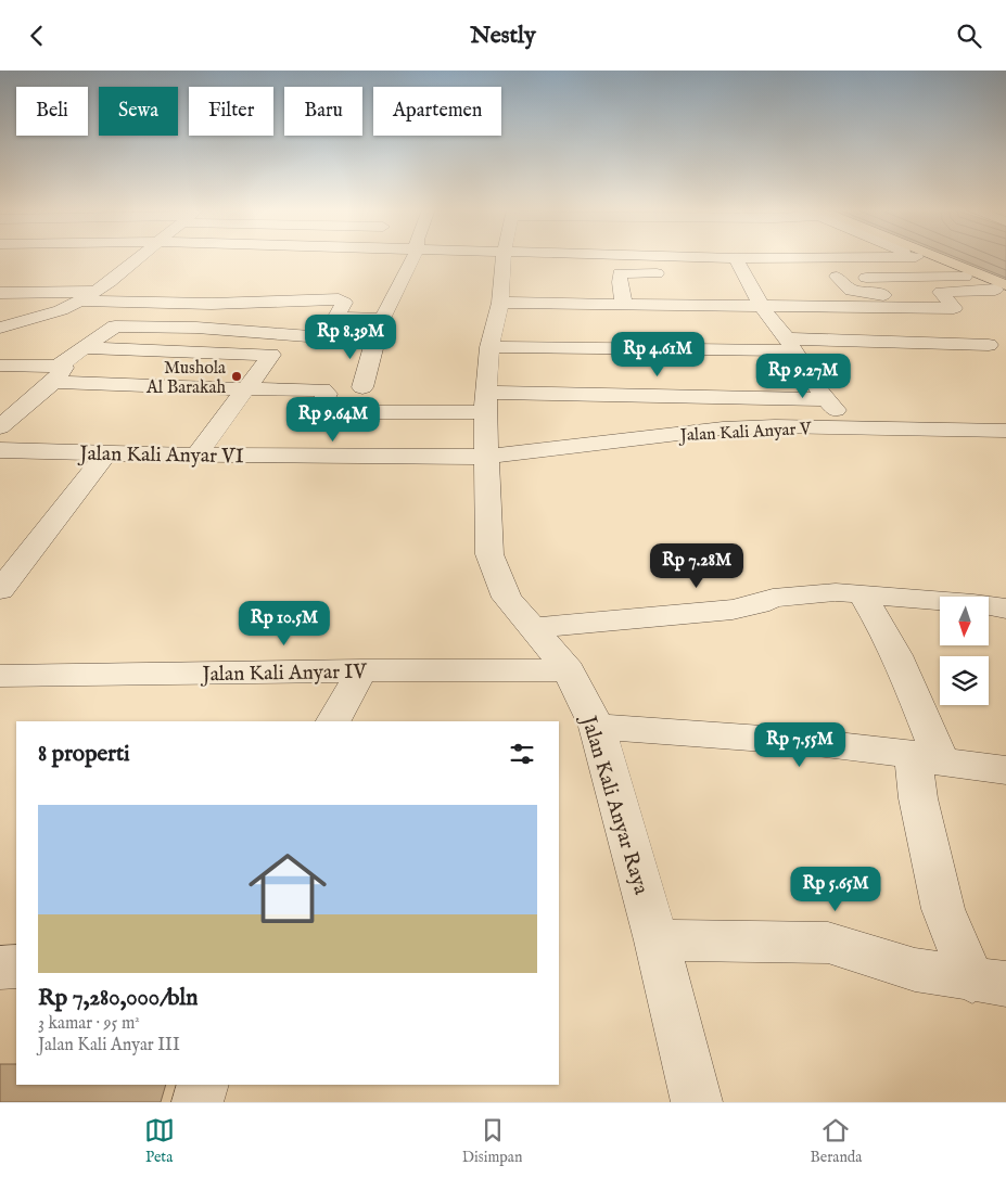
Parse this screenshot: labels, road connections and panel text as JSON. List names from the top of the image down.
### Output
{
  "streets": {
    "street": [
      "Jalan Kali Anyar V",
      "Jalan Kali Anyar VI",
      "Jalan Kali Anyar IV",
      "Jalan Kali Anyar Raya"
    ]
  },
  "crossings": [
    ["Jalan Kali Anyar V", "Jalan Kali Anyar VI"],
    ["Jalan Kali Anyar V", "Jalan Kali Anyar Raya"],
    ["Jalan Kali Anyar VI", "Jalan Kali Anyar Raya"],
    ["Jalan Kali Anyar IV", "Jalan Kali Anyar Raya"]
  ],
  "places": ["Mushola Al Barakah"],
  "north": "bottom",
  "page": {
    "header": "Nestly",
    "chip": [
      "Beli",
      "Sewa",
      "Filter",
      "Baru",
      "Apartemen"
    ],
    "price": [
      "Rp 8.39M",
      "Rp 4.61M",
      "Rp 9.27M",
      "Rp 9.64M",
      "Rp 7.28M",
      "Rp 10.5M",
      "Rp 7.55M",
      "Rp 5.65M"
    ],
    "heading": "8 properti",
    "list": [
      {
        "name": "Rp 7,280,000/bln",
        "note": "3 kamar · 95 m² · Jalan Kali Anyar III"
      }
    ],
    "tabs": ["Peta", "Disimpan", "Beranda"]
  }
}
